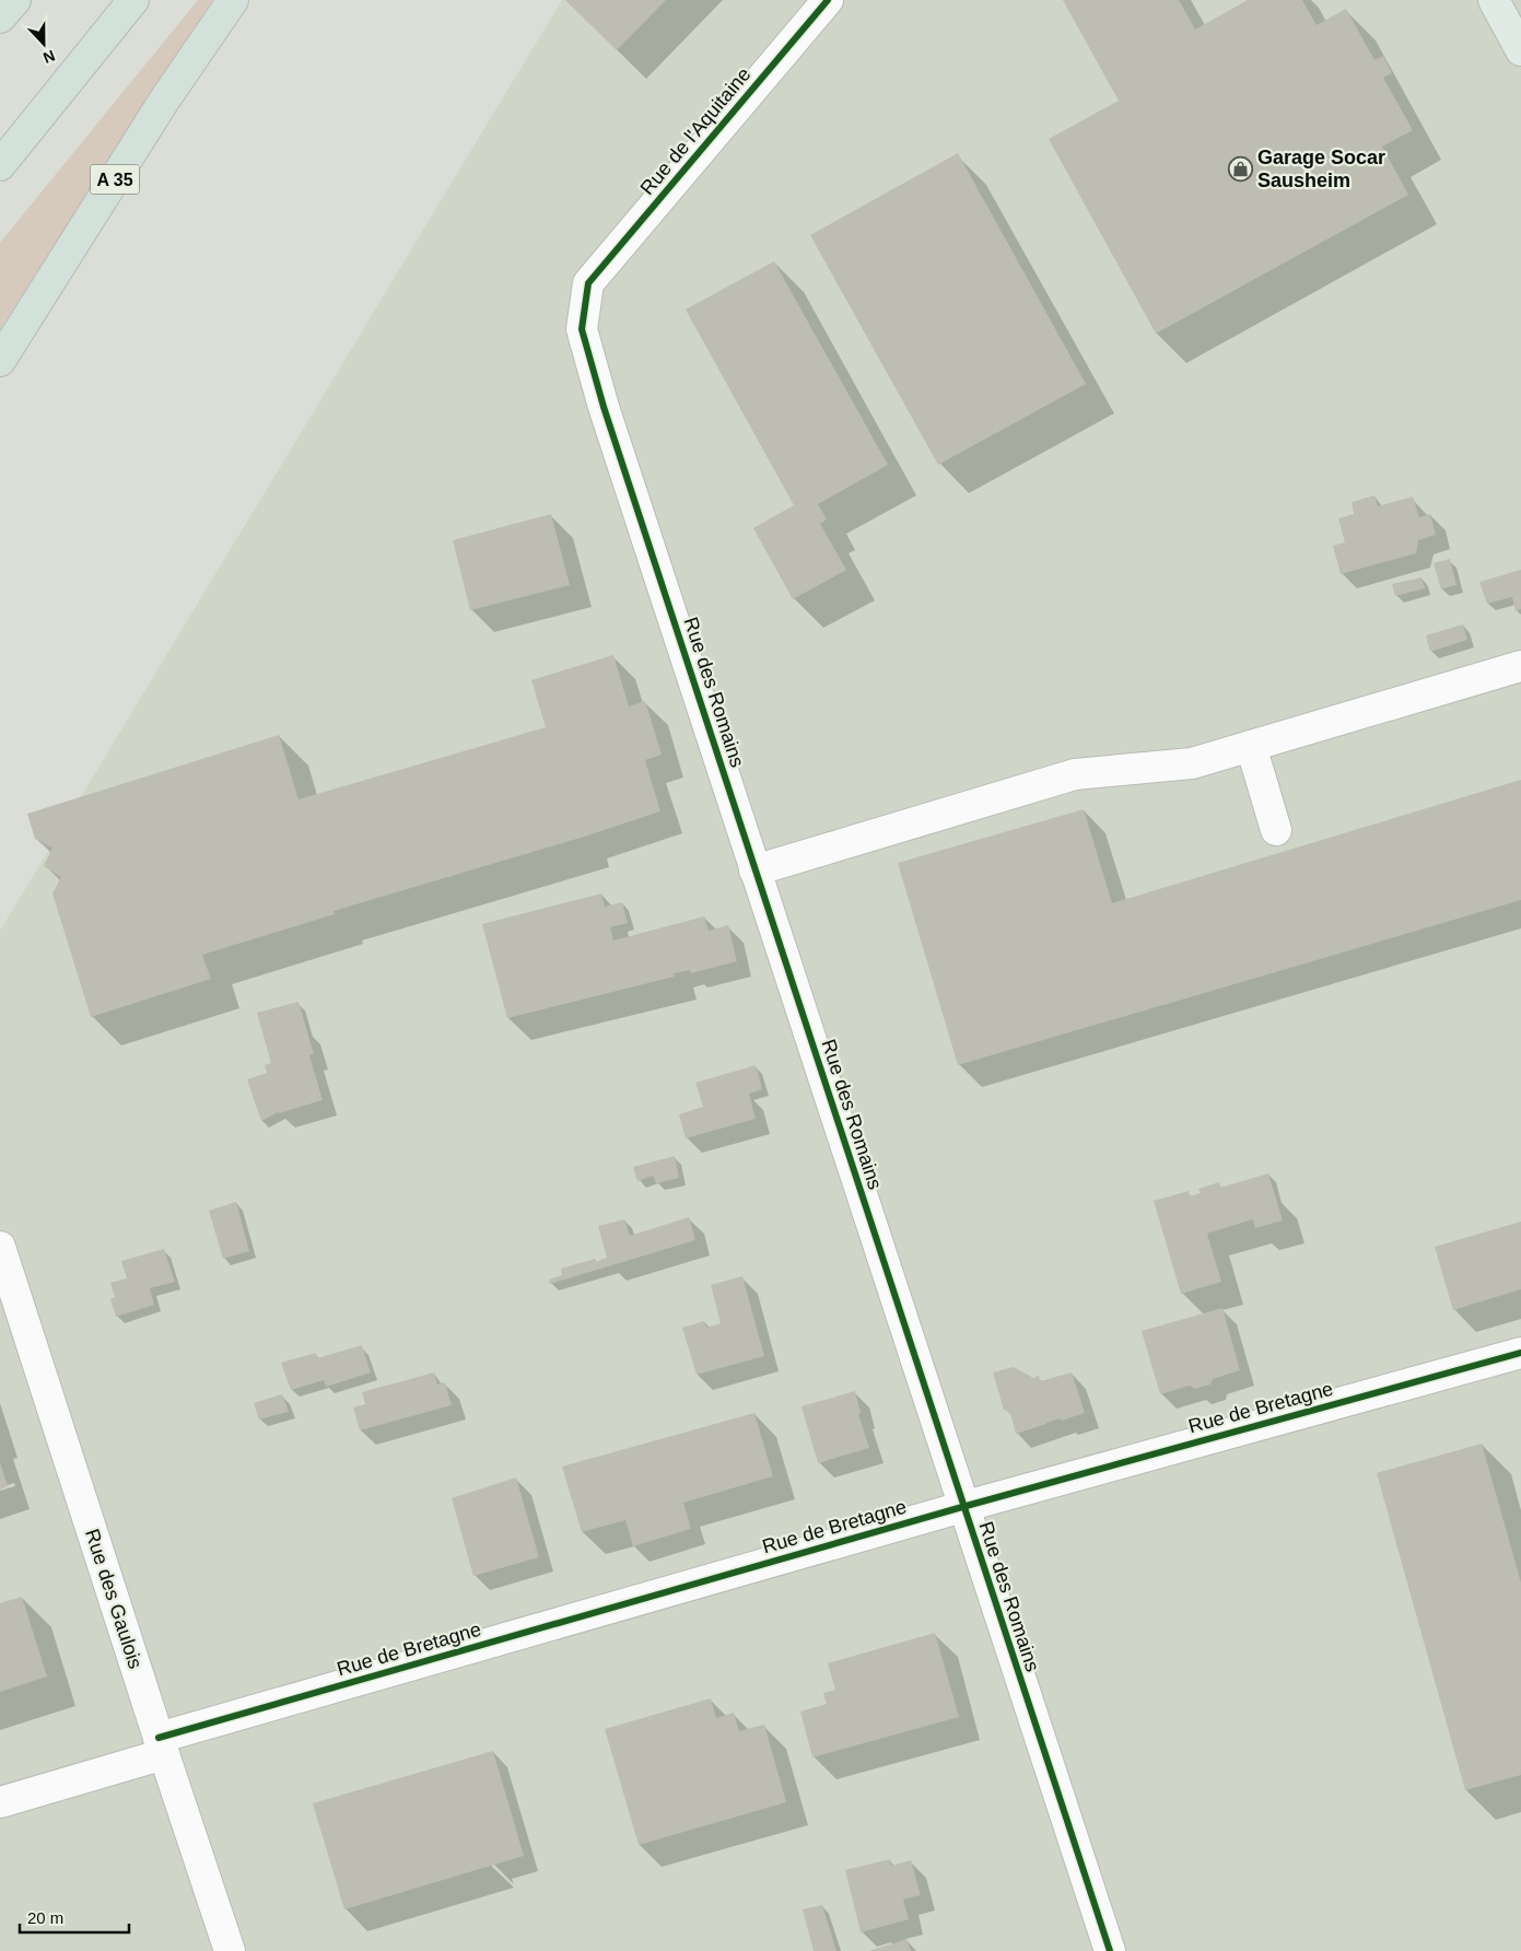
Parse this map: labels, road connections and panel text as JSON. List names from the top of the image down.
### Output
{
  "streets": {
    "highway": ["A 35"],
    "street": [
      "Rue de l'Aquitaine",
      "Rue des Romains",
      "Rue de Bretagne",
      "Rue des Gaulois"
    ]
  },
  "crossings": [
    ["Rue de l'Aquitaine", "Rue des Romains"],
    ["Rue des Romains", "Rue de Bretagne"],
    ["Rue de Bretagne", "Rue des Gaulois"]
  ],
  "places": {
    "shop": ["Garage Socar Sausheim"]
  },
  "scale_bar": "20 m",
  "north": "bottom"
}
